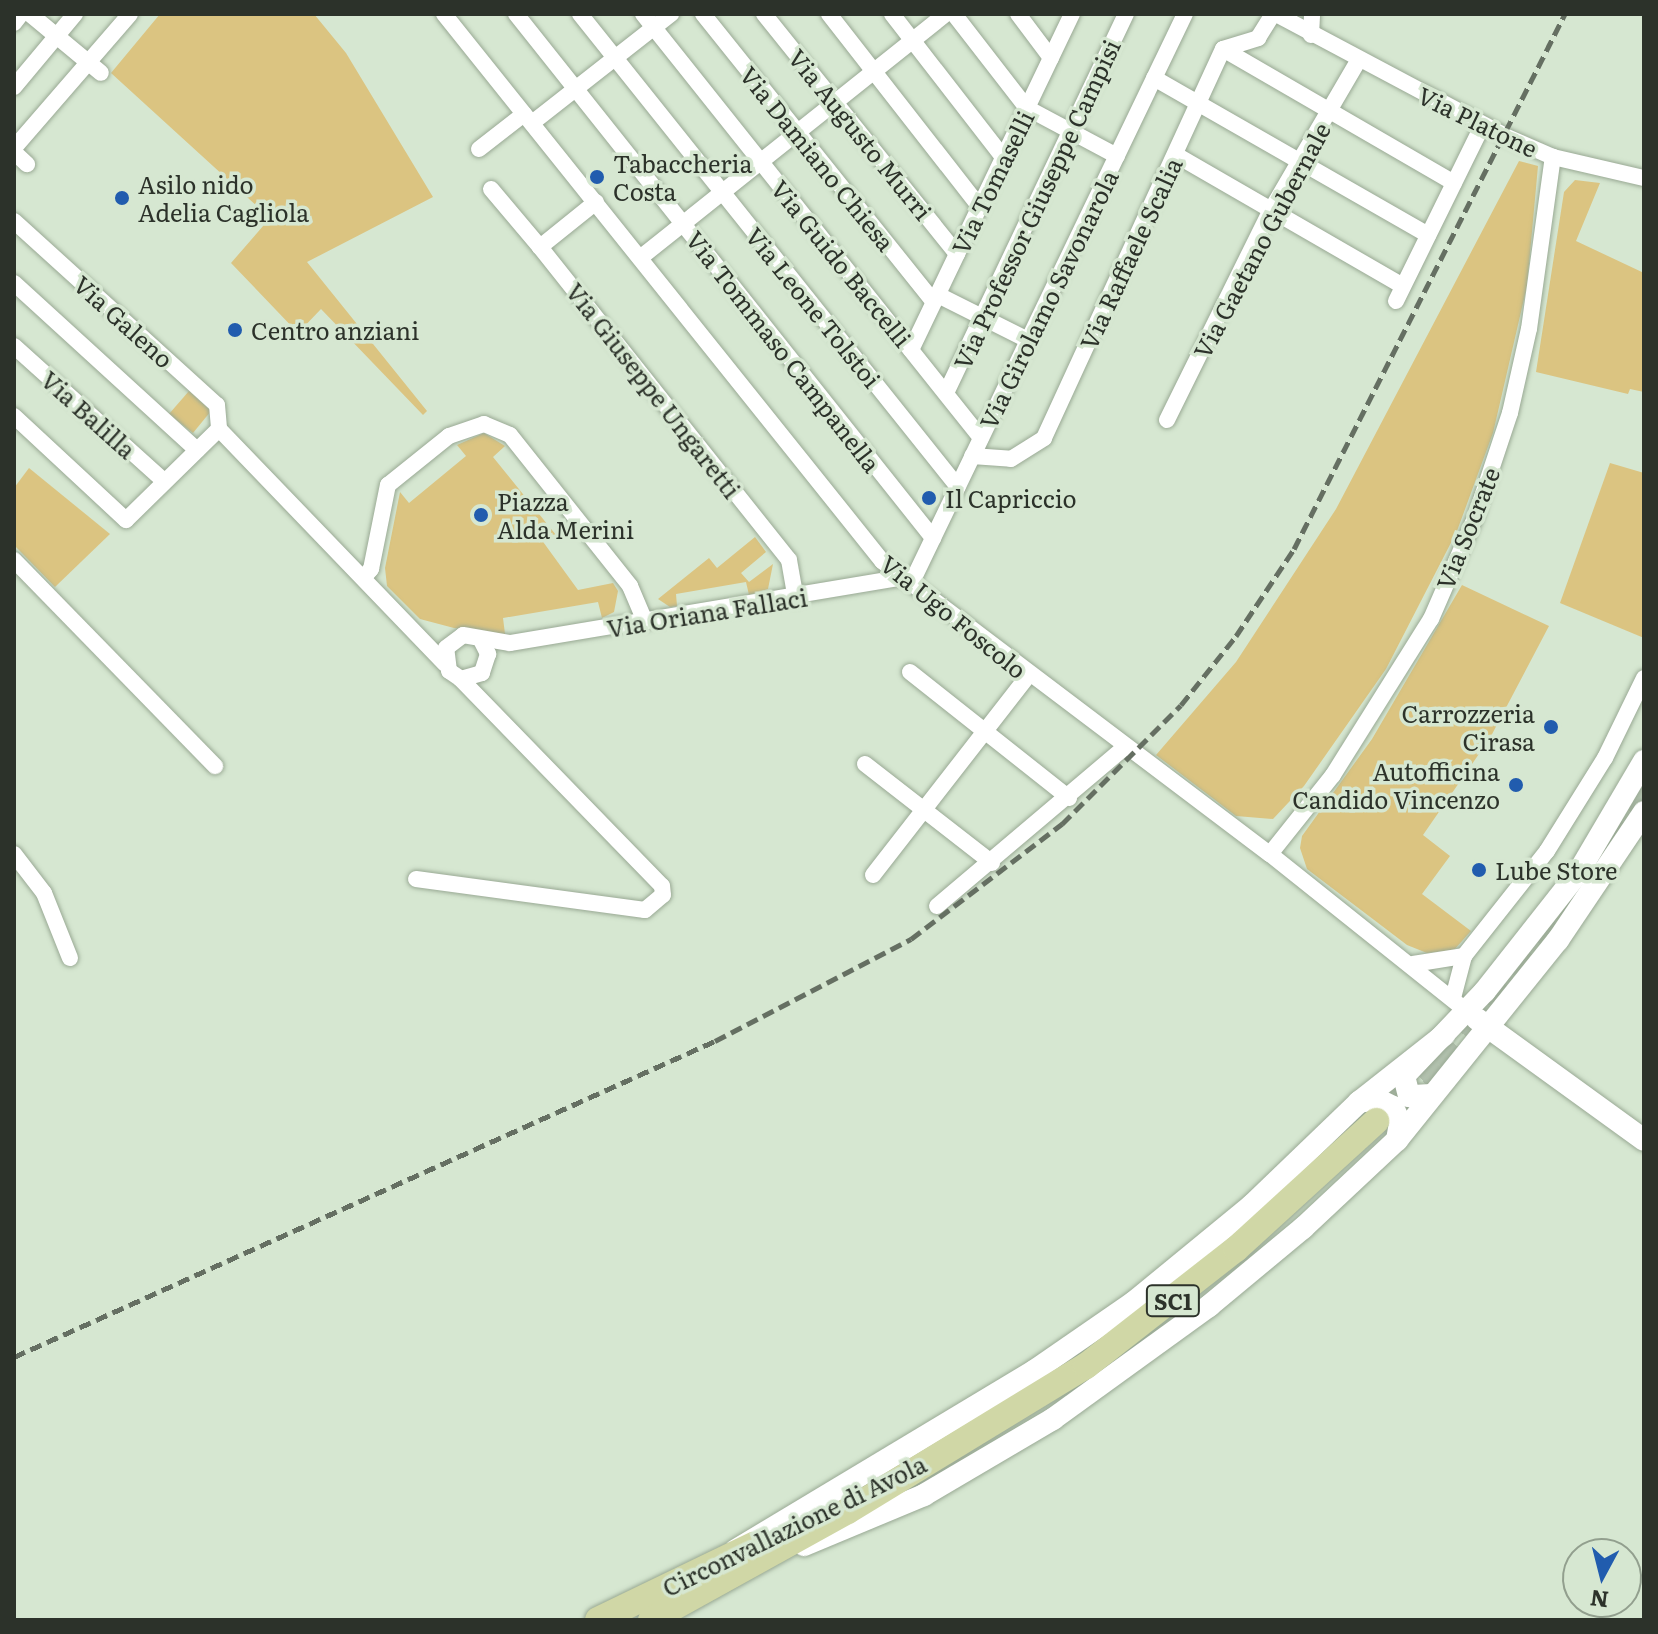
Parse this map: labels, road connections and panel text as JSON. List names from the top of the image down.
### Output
{
  "streets": {
    "main road": ["SC1", "Circonvallazione di Avola"],
    "street": [
      "Via Platone",
      "Via Augusto Murri",
      "Via Damiano Chiesa",
      "Via Tomaselli",
      "Via Professor Giuseppe Campisi",
      "Via Gaetano Gubernale",
      "Via Raffaele Scalia",
      "Via Guido Baccelli",
      "Via Girolamo Savonarola",
      "Via Leone Tolstoi",
      "Via Galeno",
      "Via Tommaso Campanella",
      "Via Giuseppe Ungaretti",
      "Via Balilla",
      "Via Socrate",
      "Via Oriana Fallaci",
      "Via Ugo Foscolo"
    ]
  },
  "crossings": [
    ["Via Platone", "Via Gaetano Gubernale"],
    ["Via Platone", "Via Socrate"],
    ["Via Augusto Murri", "Via Tomaselli"],
    ["Via Damiano Chiesa", "Via Tomaselli"],
    ["Via Tomaselli", "Via Guido Baccelli"],
    ["Via Professor Giuseppe Campisi", "Via Guido Baccelli"],
    ["Via Raffaele Scalia", "Via Girolamo Savonarola"],
    ["Via Guido Baccelli", "Via Girolamo Savonarola"],
    ["Via Girolamo Savonarola", "Via Leone Tolstoi"],
    ["Via Girolamo Savonarola", "Via Tommaso Campanella"],
    ["Via Girolamo Savonarola", "Via Oriana Fallaci"],
    ["Via Girolamo Savonarola", "Via Ugo Foscolo"],
    ["Via Giuseppe Ungaretti", "Via Oriana Fallaci"],
    ["Via Socrate", "Via Ugo Foscolo"],
    ["Via Oriana Fallaci", "Via Ugo Foscolo"]
  ],
  "places": [
    "Tabaccheria Costa",
    "Asilo nido Adelia Cagliola",
    "Centro anziani",
    "Il Capriccio",
    "Piazza Alda Merini",
    "Carrozzeria Cirasa",
    "Autofficina Candido Vincenzo",
    "Lube Store"
  ],
  "north": "bottom"
}
